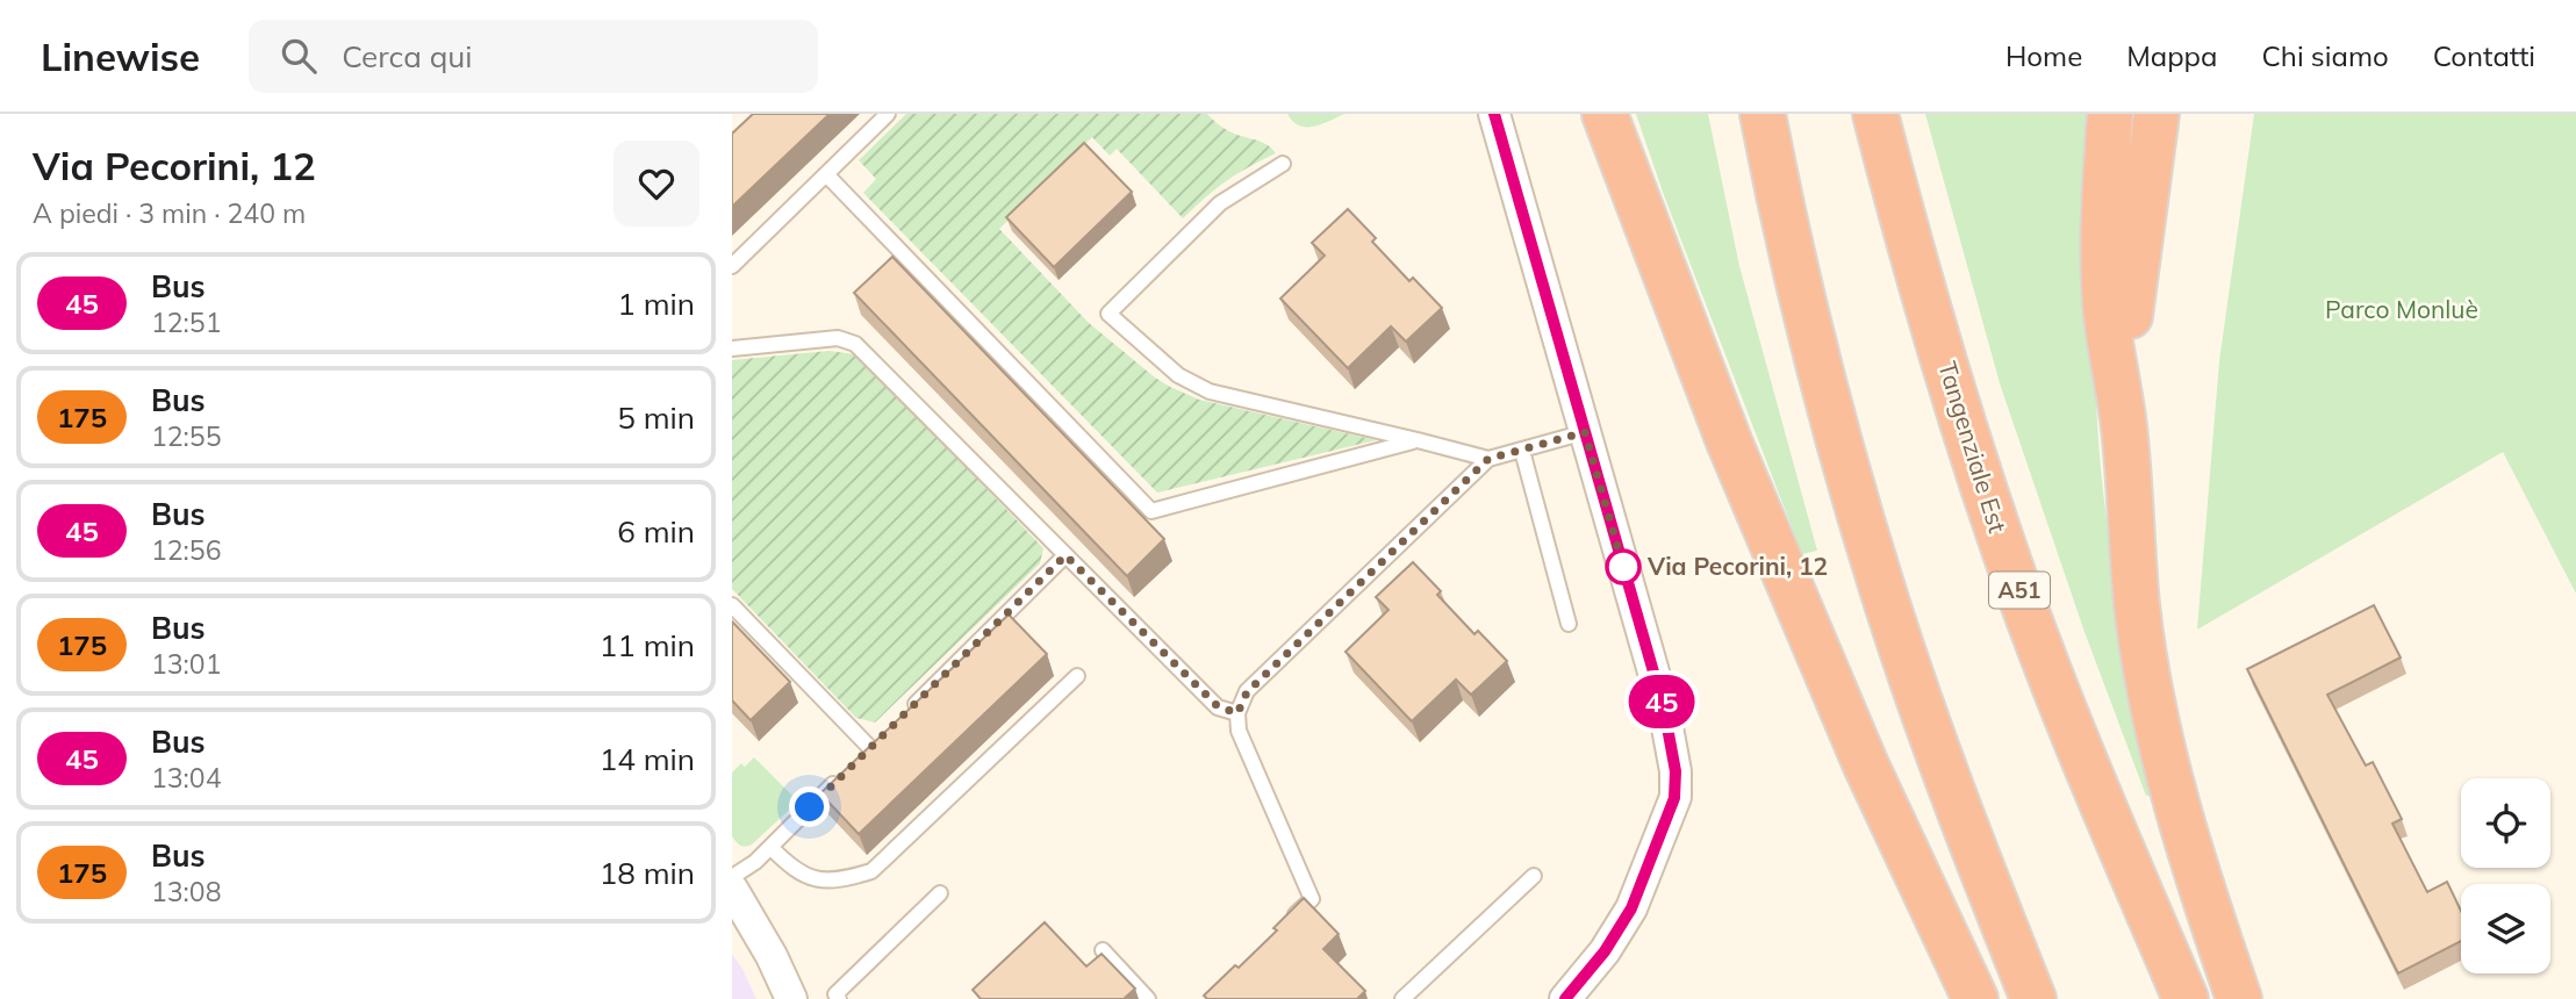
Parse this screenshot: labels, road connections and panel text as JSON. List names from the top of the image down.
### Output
{
  "streets": {
    "highway": ["Tangenziale Est", "A51"]
  },
  "parks": ["Parco Monluè"],
  "places": ["Via Pecorini, 12"],
  "lines": ["bus line 45"],
  "page": {
    "header": "Linewise",
    "search": "Cerca qui",
    "nav": [
      "Home",
      "Mappa",
      "Chi siamo",
      "Contatti"
    ],
    "heading": ["Via Pecorini, 12", "A piedi · 3 min · 240 m"],
    "on_map": "45",
    "list": [
      {
        "mark": "45",
        "name": "Bus",
        "note": "12:51",
        "value": "1 min"
      },
      {
        "mark": "175",
        "name": "Bus",
        "note": "12:55",
        "value": "5 min"
      },
      {
        "mark": "45",
        "name": "Bus",
        "note": "12:56",
        "value": "6 min"
      },
      {
        "mark": "175",
        "name": "Bus",
        "note": "13:01",
        "value": "11 min"
      },
      {
        "mark": "45",
        "name": "Bus",
        "note": "13:04",
        "value": "14 min"
      },
      {
        "mark": "175",
        "name": "Bus",
        "note": "13:08",
        "value": "18 min"
      }
    ]
  }
}
